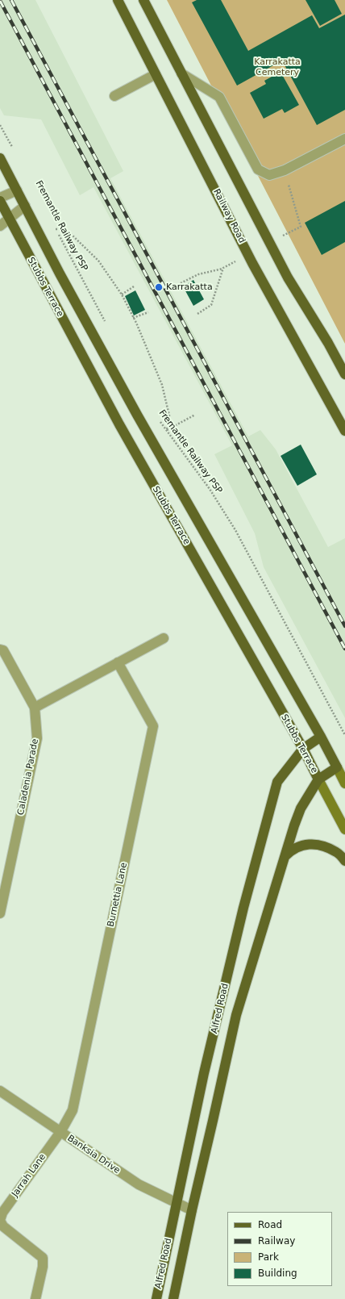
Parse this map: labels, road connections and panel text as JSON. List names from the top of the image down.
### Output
{
  "streets": {
    "main road": ["Railway Road", "Stubbs Terrace", "Alfred Road"],
    "street": [
      "Caladenia Parade",
      "Burnettia Lane",
      "Banksia Drive",
      "Jarrah Lane"
    ],
    "path": ["Fremantle Railway PSP"]
  },
  "crossings": [
    ["Stubbs Terrace", "Alfred Road"],
    ["Burnettia Lane", "Banksia Drive"],
    ["Burnettia Lane", "Jarrah Lane"],
    ["Alfred Road", "Banksia Drive"],
    ["Banksia Drive", "Jarrah Lane"]
  ],
  "parks": ["Karrakatta Cemetery"],
  "places": ["Karrakatta"],
  "legend": [
    "Road",
    "Railway",
    "Park",
    "Building"
  ]
}
